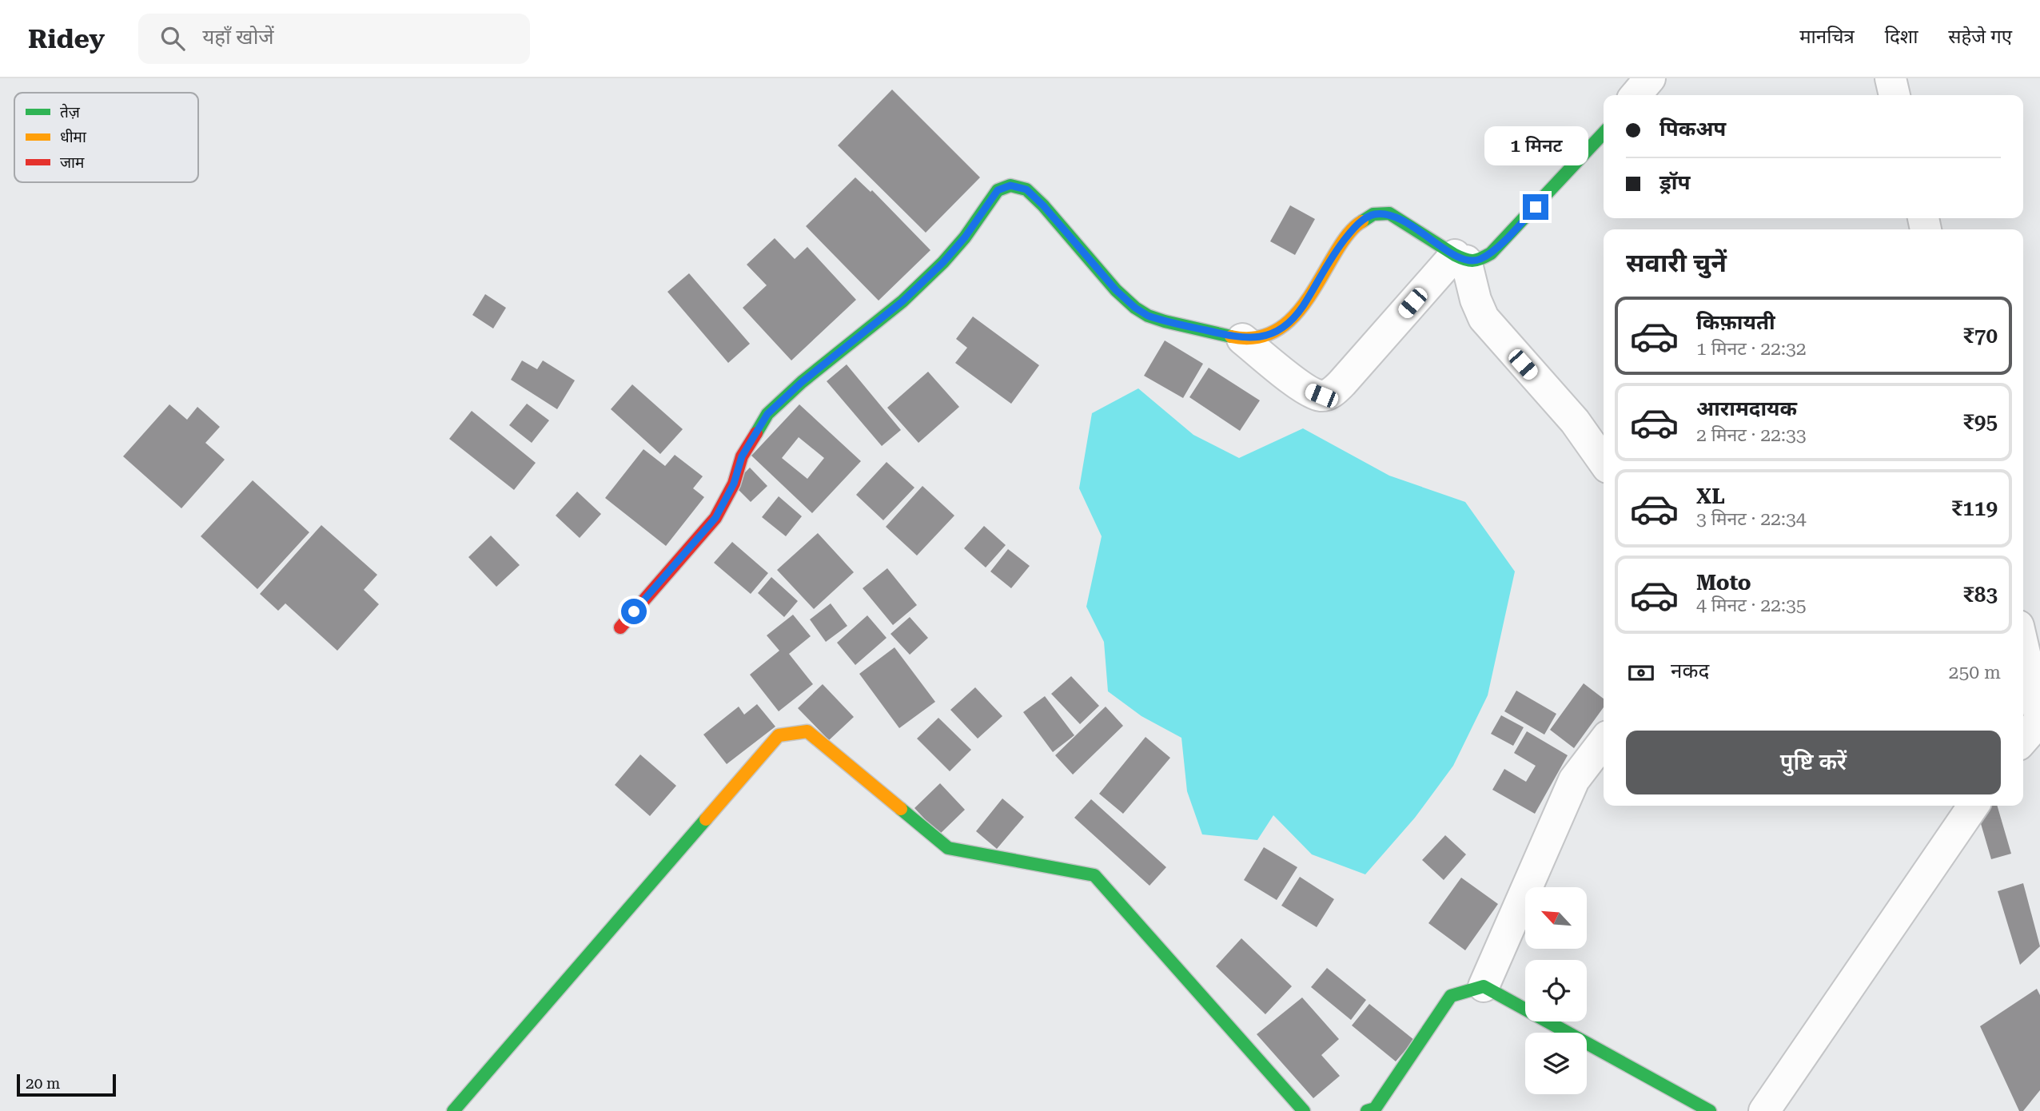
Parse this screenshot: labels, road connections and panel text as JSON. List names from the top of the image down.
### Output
{
  "legend": ["तेज़", "धीमा", "जाम"],
  "scale_bar": "20 m",
  "north": "top left",
  "page": {
    "header": "Ridey",
    "search": "यहाँ खोजें",
    "nav": ["मानचित्र", "दिशा", "सहेजे गए"],
    "banner": ["पिकअप", "ड्रॉप"],
    "bubble": "1 मिनट",
    "heading": "सवारी चुनें",
    "list": [
      {
        "name": "किफ़ायती",
        "note": "1 मिनट · 22:32",
        "value": "₹70"
      },
      {
        "name": "आरामदायक",
        "note": "2 मिनट · 22:33",
        "value": "₹95"
      },
      {
        "name": "XL",
        "note": "3 मिनट · 22:34",
        "value": "₹119"
      },
      {
        "name": "Moto",
        "note": "4 मिनट · 22:35",
        "value": "₹83"
      }
    ],
    "pay": ["नकद", "250 m"],
    "buttons": "पुष्टि करें",
    "scale": "20 m"
  }
}
